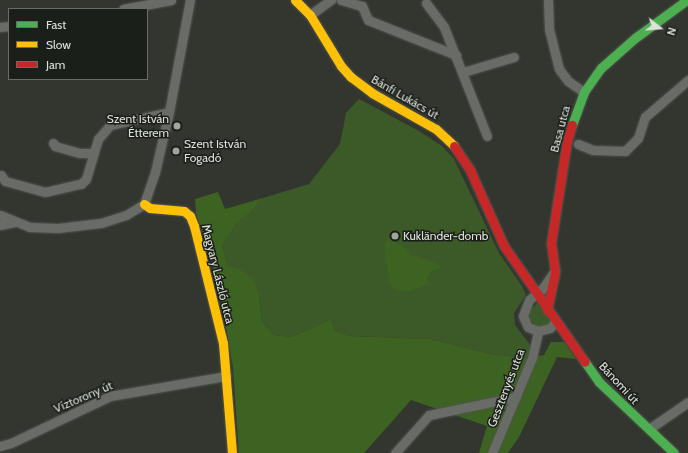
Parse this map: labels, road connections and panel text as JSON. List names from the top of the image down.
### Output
{
  "streets": {
    "street": [
      "Bánfi Lukács út",
      "Basa utca",
      "Magyary László utca",
      "Bánomi út",
      "Gesztenyés utca",
      "Víztorony út"
    ]
  },
  "crossings": [
    ["Bánfi Lukács út", "Basa utca"],
    ["Bánfi Lukács út", "Bánomi út"],
    ["Magyary László utca", "Víztorony út"]
  ],
  "places": ["Szent István Étterem", "Szent István Fogadó", "Kukländer-domb"],
  "legend": ["Fast", "Slow", "Jam"],
  "north": "right"
}
